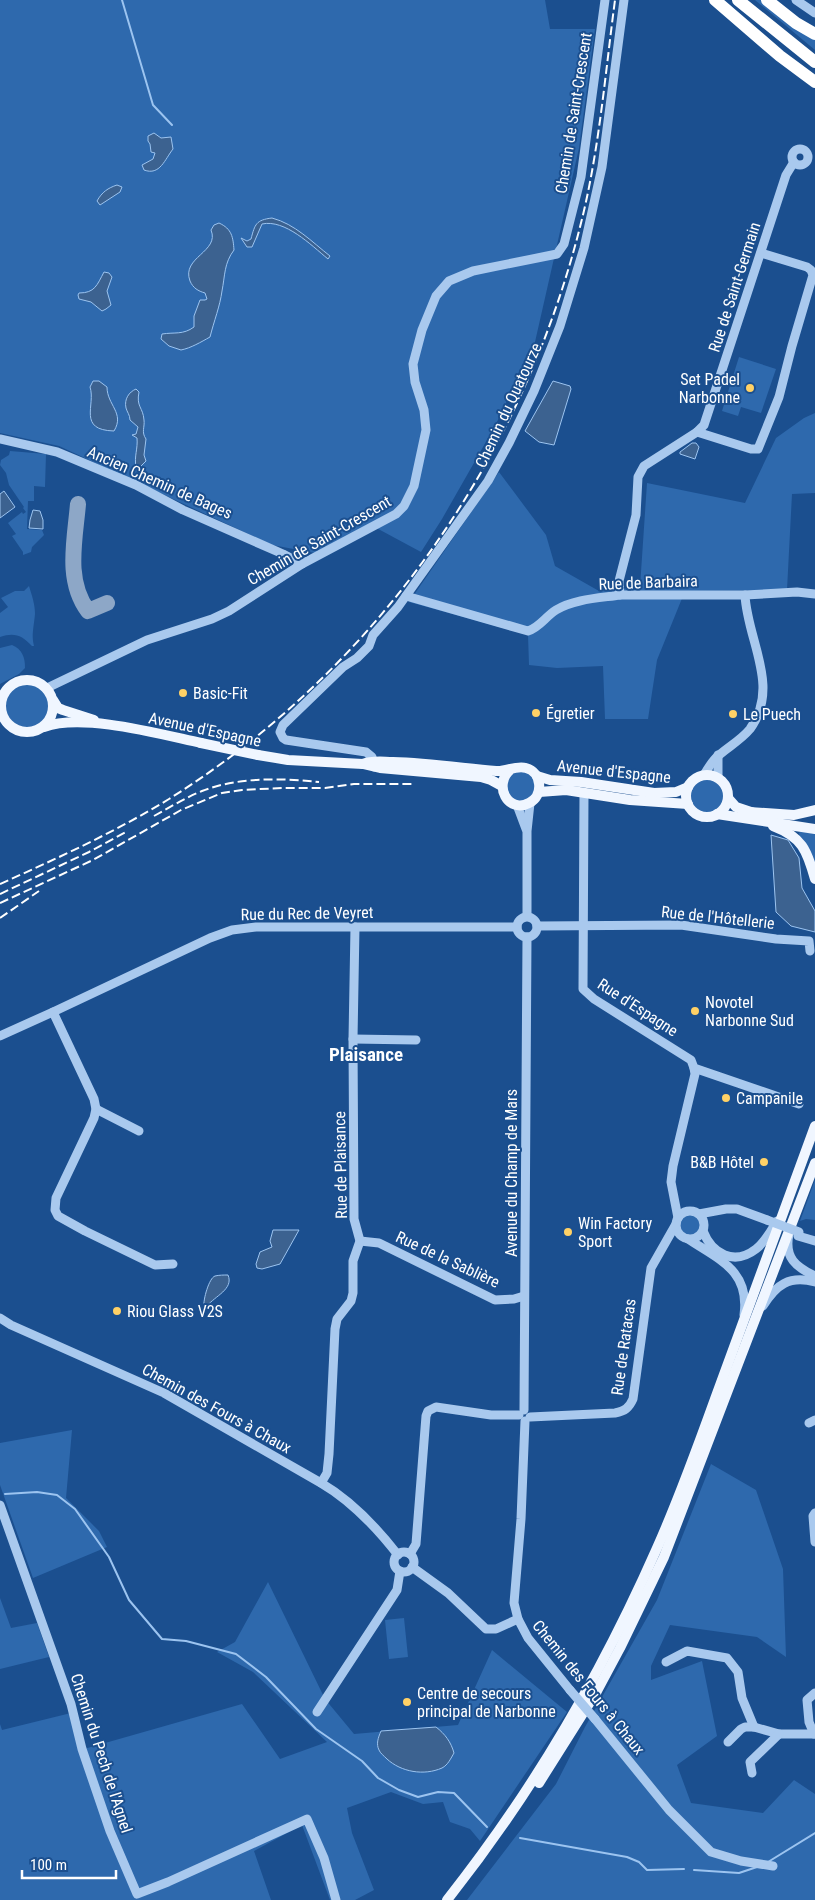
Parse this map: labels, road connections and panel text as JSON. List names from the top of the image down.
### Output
{
  "streets": {
    "main road": ["Avenue d'Espagne"],
    "street": [
      "Chemin de Saint-Crescent",
      "Rue de Saint-Germain",
      "Chemin du Quatourze",
      "Ancien Chemin de Bages",
      "Rue de Barbaira",
      "Rue du Rec de Veyret",
      "Rue de l'Hôtellerie",
      "Rue d'Espagne",
      "Rue de Plaisance",
      "Avenue du Champ de Mars",
      "Rue de la Sablière",
      "Rue de Ratacas",
      "Chemin des Fours à Chaux",
      "Chemin du Pech de l'Agnel"
    ]
  },
  "crossings": [
    ["Chemin de Saint-Crescent", "Ancien Chemin de Bages"],
    ["Chemin de Saint-Crescent", "Avenue d'Espagne"],
    ["Rue de Saint-Germain", "Rue de Barbaira"],
    ["Chemin du Quatourze", "Rue de Barbaira"],
    ["Chemin du Quatourze", "Avenue d'Espagne"],
    ["Avenue d'Espagne", "Rue d'Espagne"],
    ["Rue du Rec de Veyret", "Rue de Plaisance"],
    ["Rue du Rec de Veyret", "Avenue du Champ de Mars"],
    ["Rue de l'Hôtellerie", "Rue d'Espagne"],
    ["Rue de Plaisance", "Rue de la Sablière"],
    ["Rue de Plaisance", "Chemin des Fours à Chaux"],
    ["Avenue du Champ de Mars", "Rue de la Sablière"],
    ["Avenue du Champ de Mars", "Rue de Ratacas"],
    ["Avenue du Champ de Mars", "Chemin des Fours à Chaux"],
    ["Rue de Ratacas", "Chemin des Fours à Chaux"]
  ],
  "districts": ["Plaisance"],
  "places": [
    "Set Padel Narbonne",
    "Basic-Fit",
    "Égretier",
    "Le Puech",
    "Novotel Narbonne Sud",
    "Campanile",
    "B&B Hôtel",
    "Win Factory Sport",
    "Riou Glass V2S",
    "Centre de secours principal de Narbonne"
  ],
  "scale_bar": "100 m"
}
